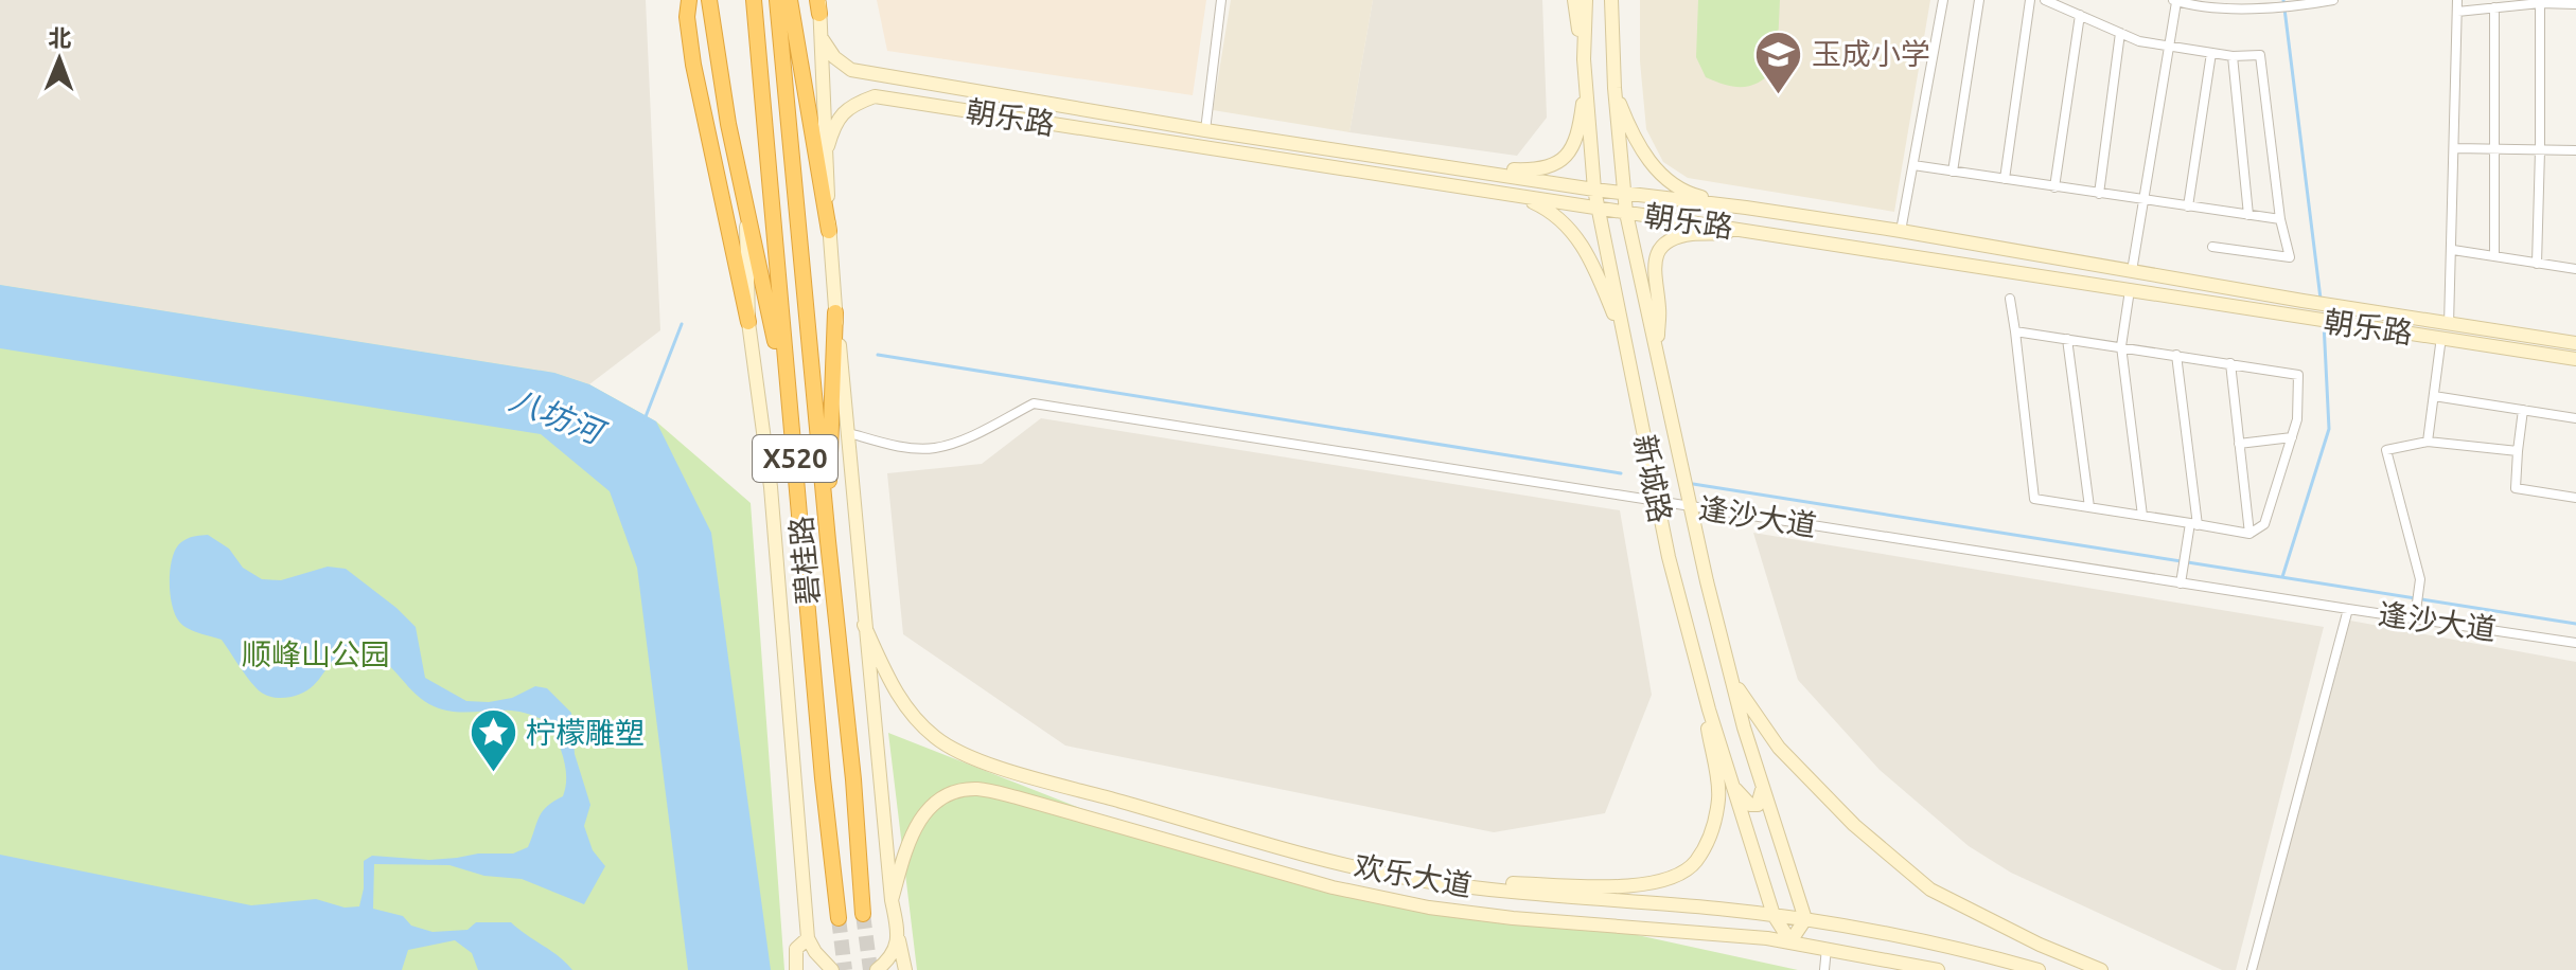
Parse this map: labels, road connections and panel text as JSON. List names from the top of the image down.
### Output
{
  "streets": {
    "highway": ["X520", "碧桂路"],
    "street": [
      "朝乐路",
      "新城路",
      "逢沙大道",
      "欢乐大道"
    ]
  },
  "crossings": [
    ["朝乐路", "新城路"],
    ["新城路", "逢沙大道"],
    ["新城路", "欢乐大道"]
  ],
  "water": ["八坊河"],
  "parks": ["顺峰山公园"],
  "places": {
    "school or university": ["玉成小学"],
    "place": ["柠檬雕塑"]
  },
  "north": "top"
}
